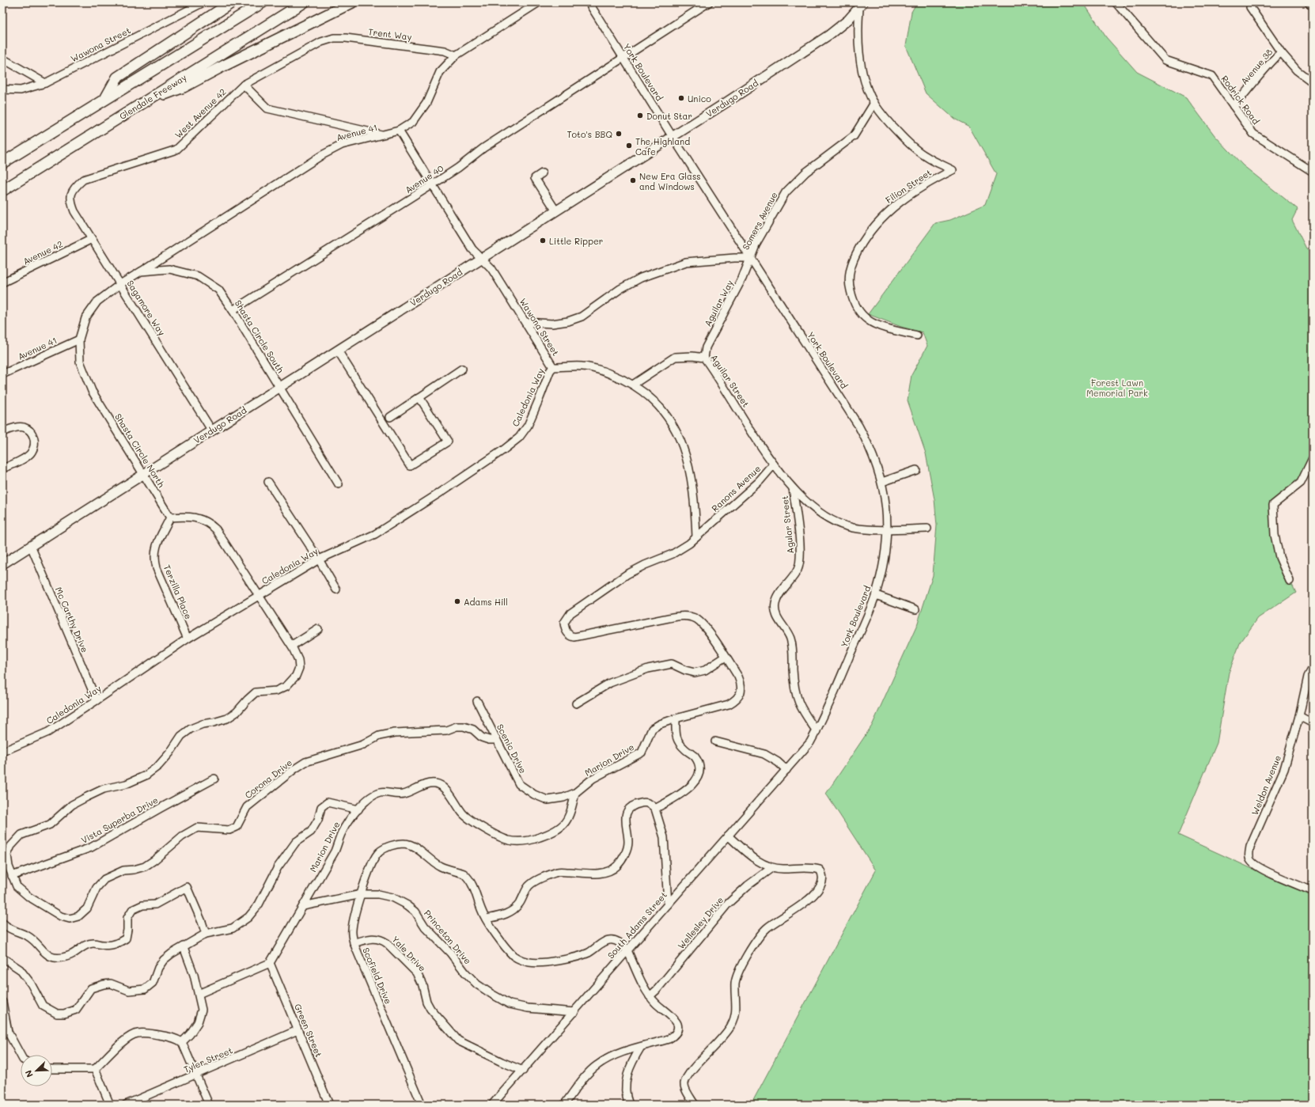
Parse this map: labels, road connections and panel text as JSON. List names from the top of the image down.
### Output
{
  "streets": {
    "highway": ["Glendale Freeway"],
    "main road": ["Verdugo Road"],
    "street": [
      "Trent Way",
      "Wawona Street",
      "Avenue 38",
      "York Boulevard",
      "Rodrick Road",
      "West Avenue 42",
      "Avenue 41",
      "Avenue 40",
      "Filion Street",
      "Somers Avenue",
      "Avenue 42",
      "Aguilar Way",
      "Sagamore Way",
      "Shasta Circle South",
      "Aguilar Street",
      "Caledonia Way",
      "Shasta Circle North",
      "Ranons Avenue",
      "Agular Street",
      "Terzilla Place",
      "Mc Carthy Drive",
      "Scenic Drive",
      "Marion Drive",
      "Corona Drive",
      "Weldon Avenue",
      "Vista Superba Drive",
      "Wellesley Drive",
      "South Adams Street",
      "Princeton Drive",
      "Yale Drive",
      "Scofield Drive",
      "Green Street",
      "Tyler Street"
    ]
  },
  "crossings": [
    ["Trent Way", "West Avenue 42"],
    ["Trent Way", "Avenue 41"],
    ["Wawona Street", "Verdugo Road"],
    ["Wawona Street", "Avenue 41"],
    ["Wawona Street", "Avenue 40"],
    ["Wawona Street", "Somers Avenue"],
    ["Wawona Street", "Aguilar Street"],
    ["Wawona Street", "Caledonia Way"],
    ["Wawona Street", "Ranons Avenue"],
    ["Avenue 38", "Rodrick Road"],
    ["York Boulevard", "Verdugo Road"],
    ["York Boulevard", "Avenue 40"],
    ["York Boulevard", "Somers Avenue"],
    ["York Boulevard", "Aguilar Way"],
    ["York Boulevard", "Ranons Avenue"],
    ["York Boulevard", "Agular Street"],
    ["York Boulevard", "South Adams Street"],
    ["Verdugo Road", "Filion Street"],
    ["Verdugo Road", "Sagamore Way"],
    ["Verdugo Road", "Shasta Circle South"],
    ["Verdugo Road", "Shasta Circle North"],
    ["Verdugo Road", "Mc Carthy Drive"],
    ["West Avenue 42", "Sagamore Way"],
    ["Avenue 41", "Shasta Circle South"],
    ["Avenue 41", "Shasta Circle North"],
    ["Avenue 40", "Shasta Circle South"],
    ["Filion Street", "Somers Avenue"],
    ["Somers Avenue", "Aguilar Way"],
    ["Avenue 42", "Sagamore Way"],
    ["Aguilar Way", "Aguilar Street"],
    ["Sagamore Way", "Shasta Circle South"],
    ["Sagamore Way", "Shasta Circle North"],
    ["Shasta Circle South", "Shasta Circle North"],
    ["Aguilar Street", "Ranons Avenue"],
    ["Caledonia Way", "Terzilla Place"],
    ["Caledonia Way", "Mc Carthy Drive"],
    ["Shasta Circle North", "Terzilla Place"],
    ["Ranons Avenue", "Agular Street"],
    ["Ranons Avenue", "Marion Drive"],
    ["Scenic Drive", "Marion Drive"],
    ["Scenic Drive", "Corona Drive"],
    ["Marion Drive", "Princeton Drive"],
    ["Marion Drive", "Green Street"],
    ["Corona Drive", "Vista Superba Drive"],
    ["South Adams Street", "Princeton Drive"],
    ["South Adams Street", "Yale Drive"],
    ["Princeton Drive", "Scofield Drive"],
    ["Yale Drive", "Scofield Drive"],
    ["Green Street", "Tyler Street"]
  ],
  "parks": ["Forest Lawn Memorial Park"],
  "places": [
    "Unico",
    "Donut Star",
    "Toto's BBQ",
    "The Highland Cafe",
    "New Era Glass and Windows",
    "Little Ripper",
    "Adams Hill"
  ],
  "north": "bottom left"
}
